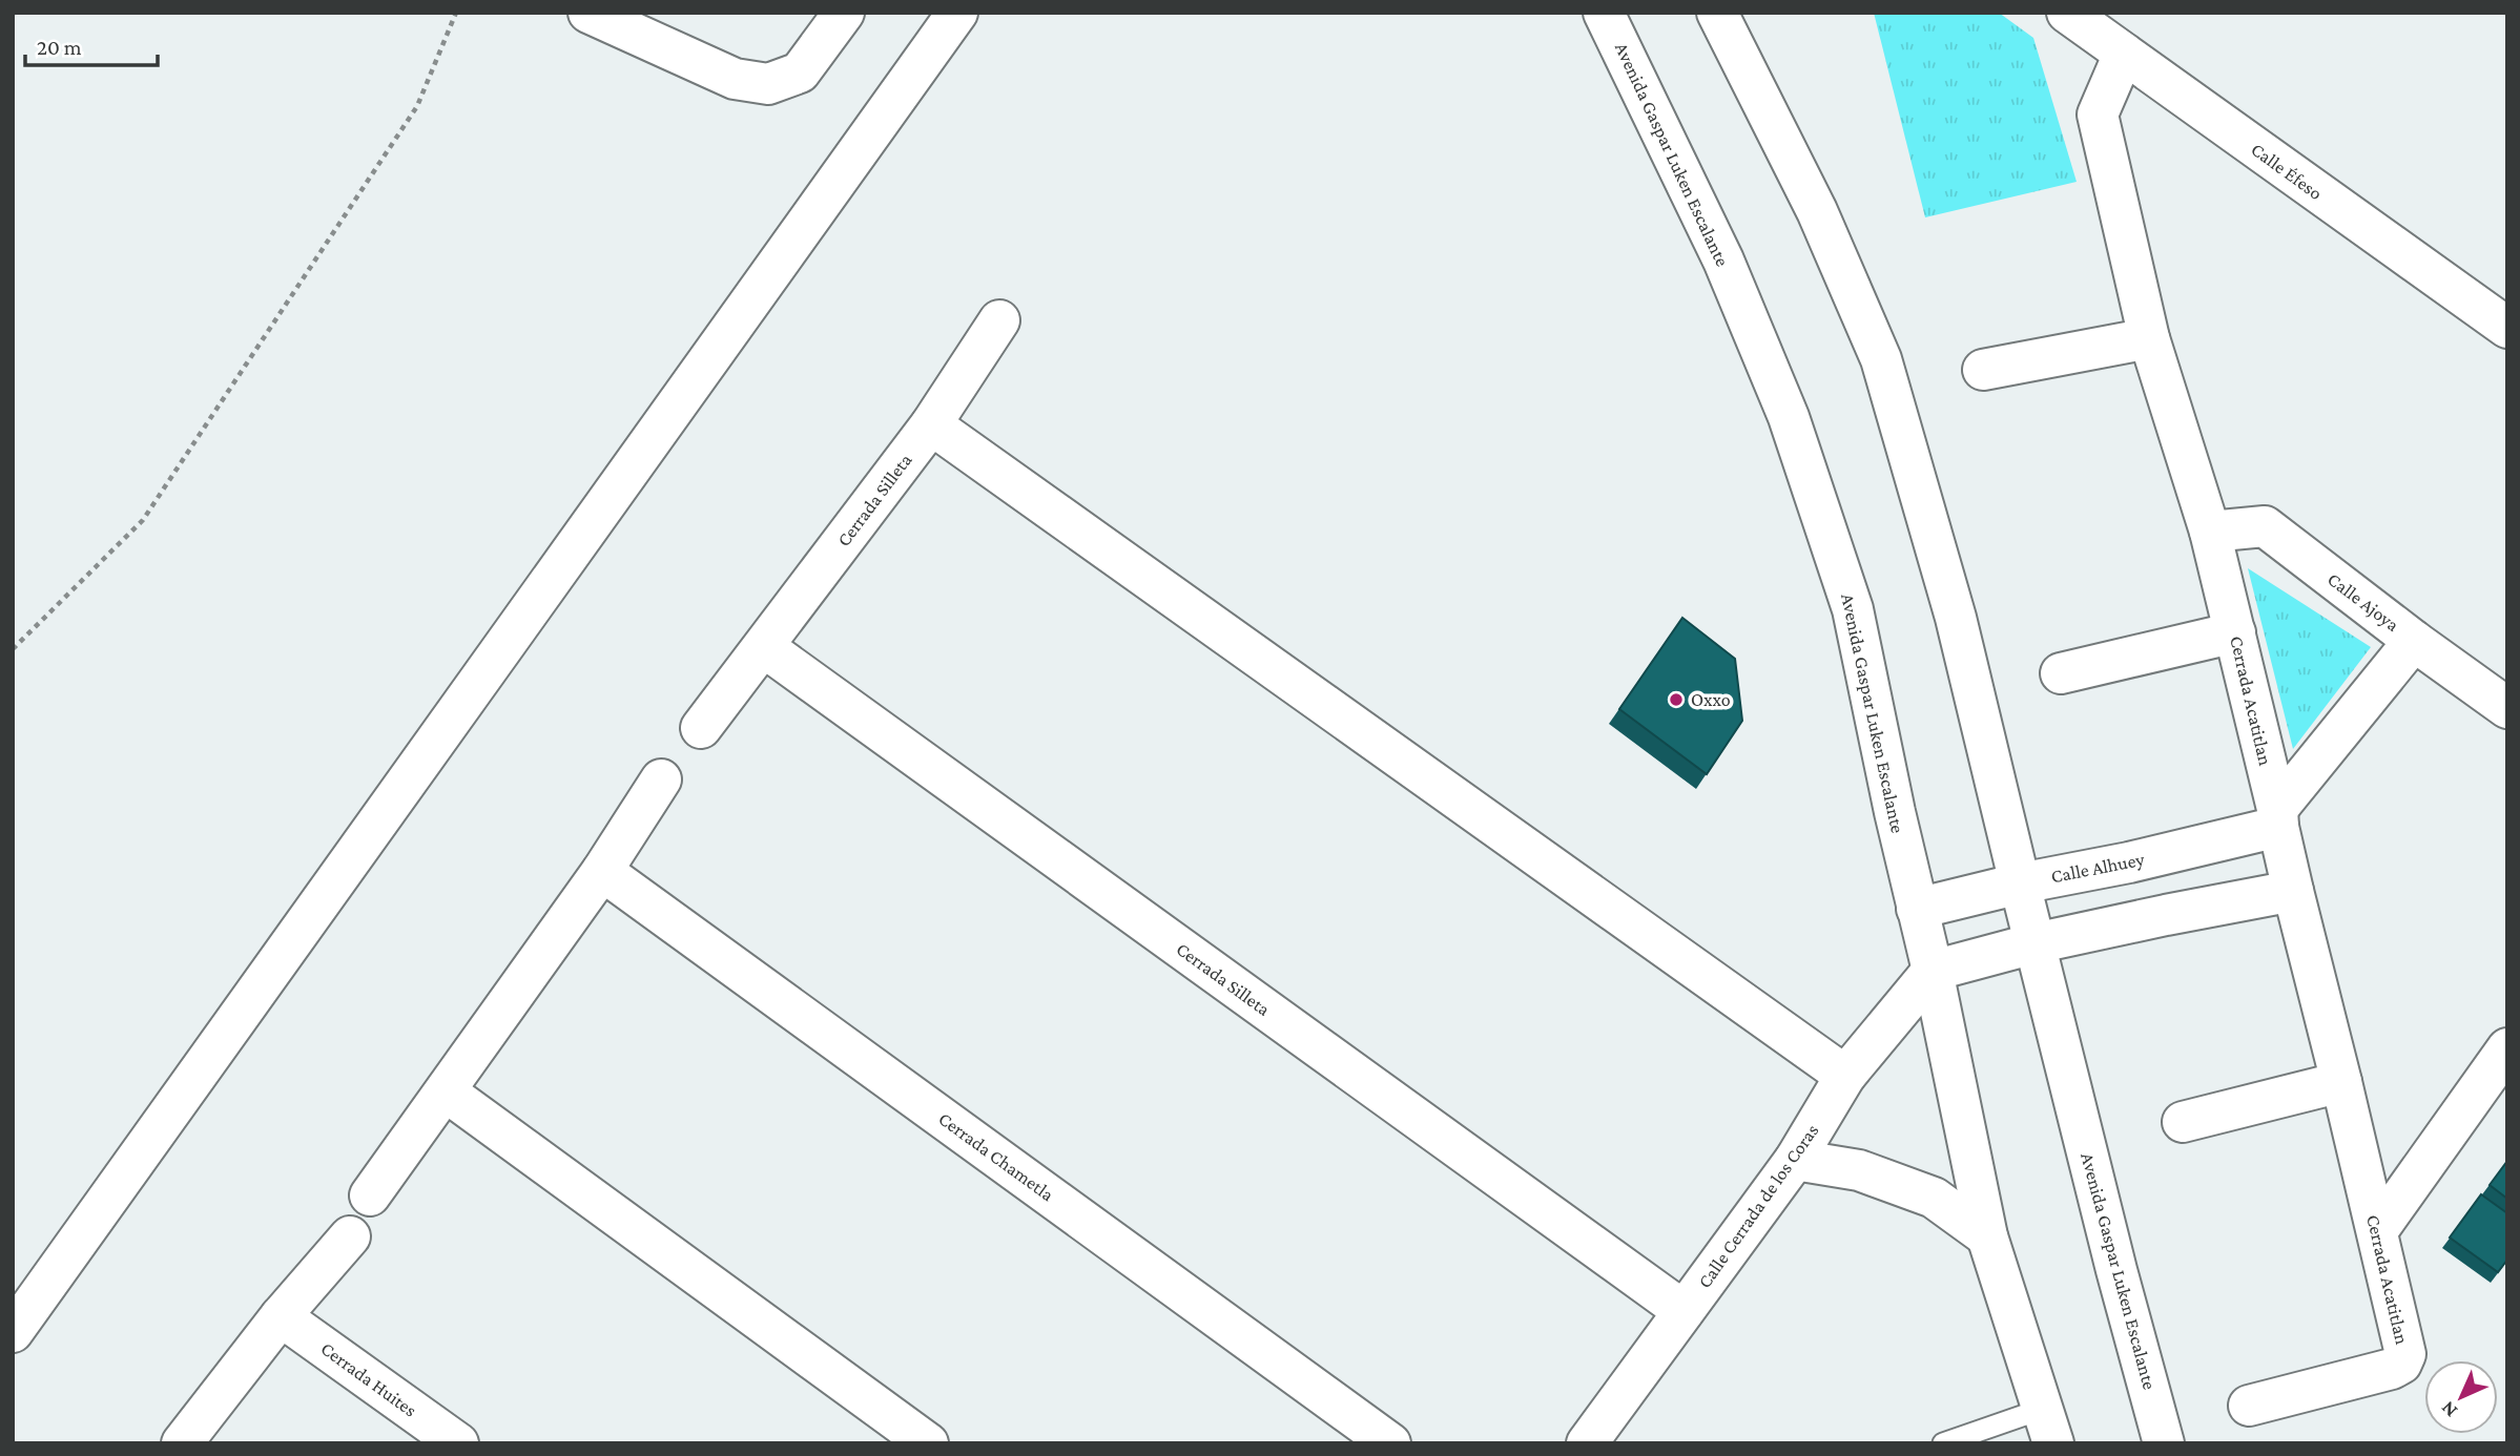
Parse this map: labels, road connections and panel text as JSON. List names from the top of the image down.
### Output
{
  "streets": {
    "street": [
      "Avenida Gaspar Luken Escalante",
      "Calle Éfeso",
      "Cerrada Silleta",
      "Calle Ajoya",
      "Cerrada Acatitlan",
      "Calle Alhuey",
      "Cerrada Chametla",
      "Calle Cerrada de los Coras",
      "Cerrada Huites"
    ]
  },
  "crossings": [
    ["Avenida Gaspar Luken Escalante", "Calle Alhuey"],
    ["Avenida Gaspar Luken Escalante", "Calle Cerrada de los Coras"],
    ["Calle Éfeso", "Cerrada Acatitlan"],
    ["Cerrada Silleta", "Calle Cerrada de los Coras"],
    ["Calle Ajoya", "Cerrada Acatitlan"],
    ["Cerrada Acatitlan", "Calle Alhuey"]
  ],
  "places": ["Oxxo"],
  "scale_bar": "20 m",
  "north": "bottom left"
}
